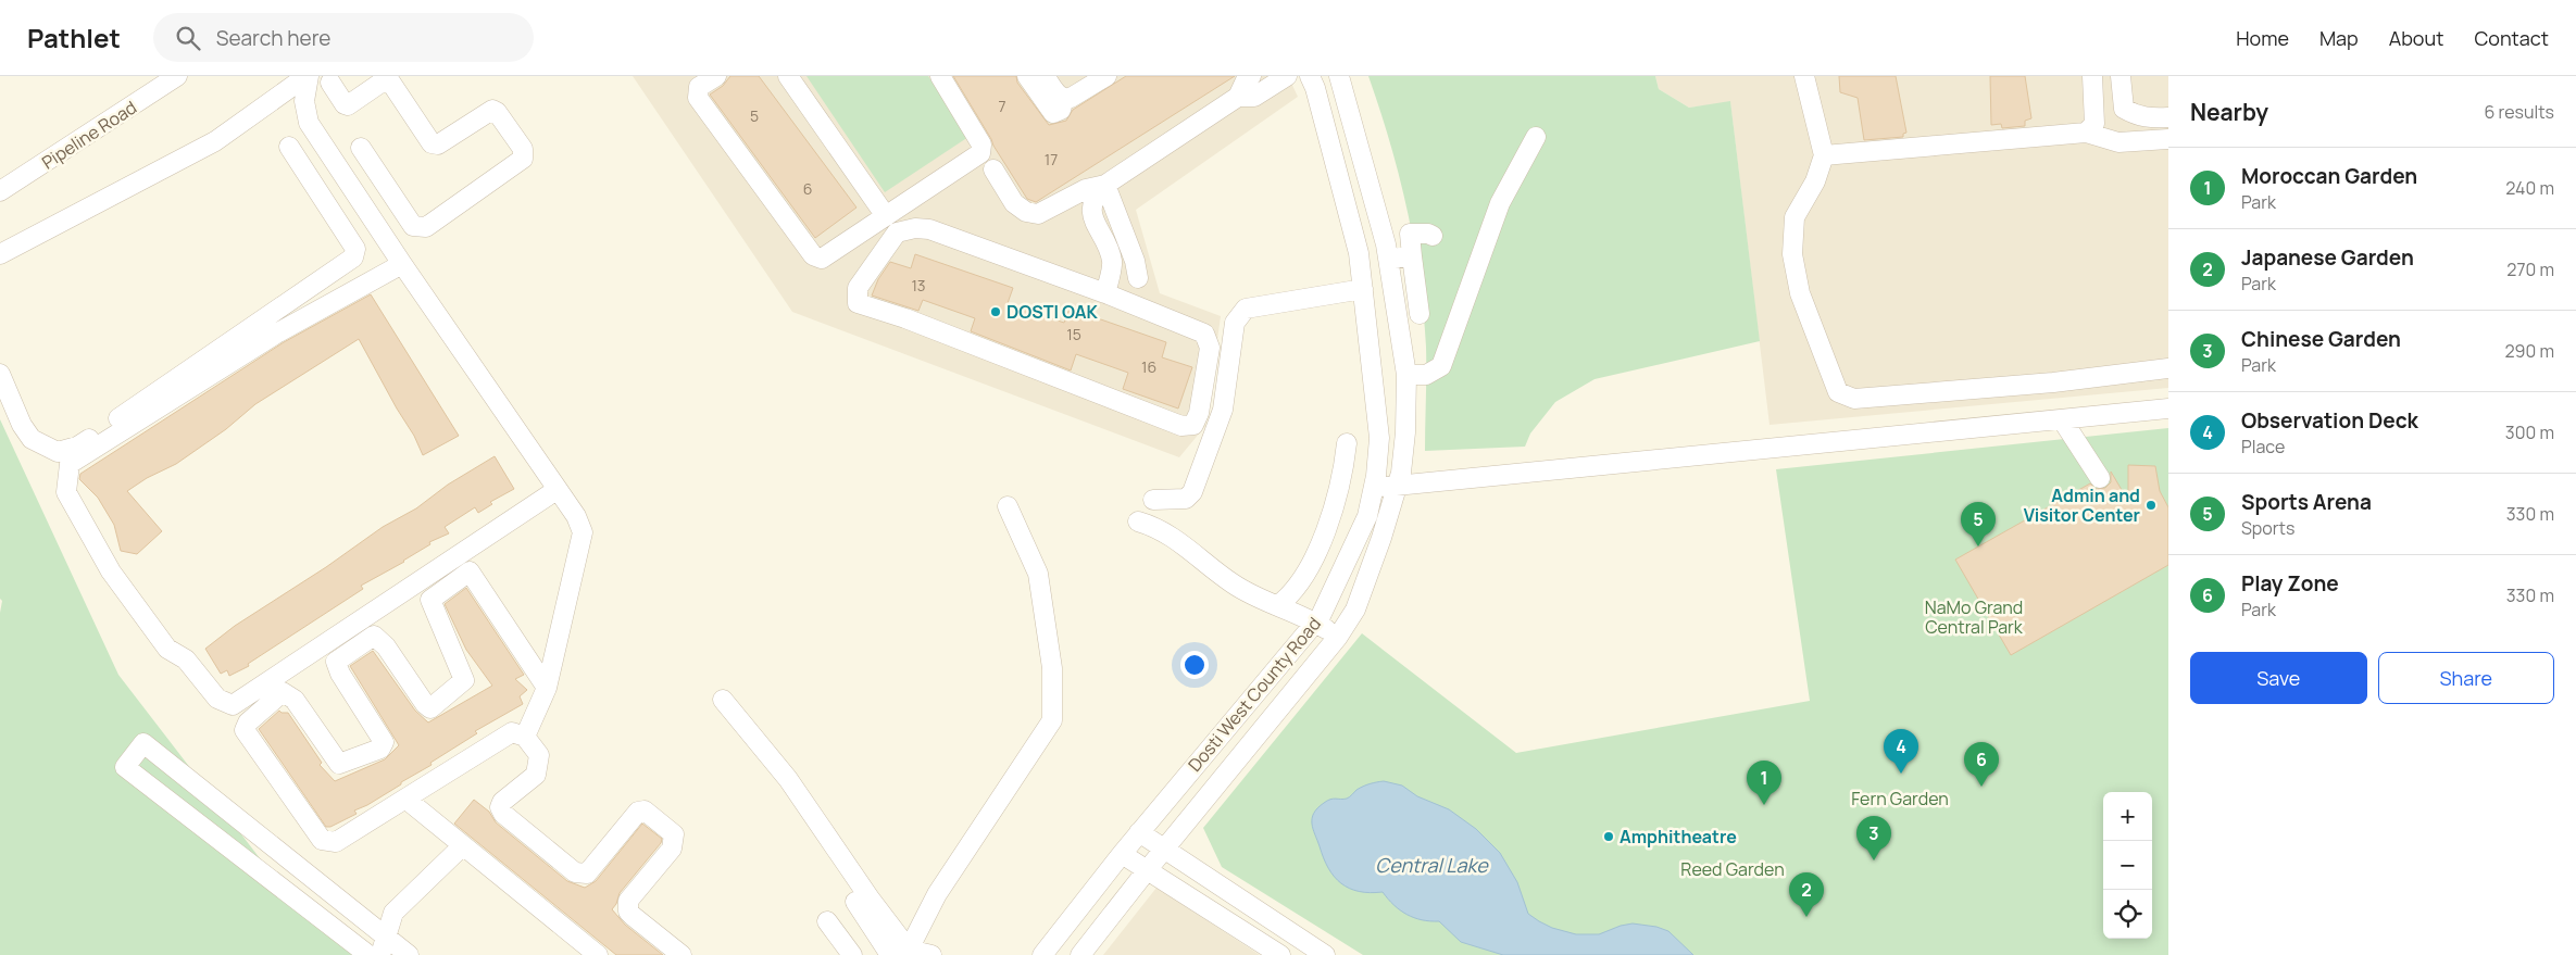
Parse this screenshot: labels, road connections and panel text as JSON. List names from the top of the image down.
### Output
{
  "streets": {
    "street": ["Pipeline Road", "Dosti West County Road"]
  },
  "water": ["Central Lake"],
  "parks": ["NaMo Grand Central Park", "Fern Garden", "Reed Garden"],
  "places": ["DOSTI OAK", "Admin and Visitor Center", "Amphitheatre"],
  "house_numbers": [
    "7",
    "5",
    "17",
    "6",
    "13",
    "15",
    "16"
  ],
  "page": {
    "header": "Pathlet",
    "search": "Search here",
    "nav": [
      "Home",
      "Map",
      "About",
      "Contact"
    ],
    "heading": ["Nearby", "6 results"],
    "list": [
      {
        "mark": "1",
        "name": "Moroccan Garden",
        "note": "Park",
        "value": "240 m"
      },
      {
        "mark": "2",
        "name": "Japanese Garden",
        "note": "Park",
        "value": "270 m"
      },
      {
        "mark": "3",
        "name": "Chinese Garden",
        "note": "Park",
        "value": "290 m"
      },
      {
        "mark": "4",
        "name": "Observation Deck",
        "note": "Place",
        "value": "300 m"
      },
      {
        "mark": "5",
        "name": "Sports Arena",
        "note": "Sports",
        "value": "330 m"
      },
      {
        "mark": "6",
        "name": "Play Zone",
        "note": "Park",
        "value": "330 m"
      }
    ],
    "pins": [
      "5",
      "4",
      "6",
      "1",
      "3",
      "2"
    ],
    "buttons": ["Save", "Share"],
    "map_buttons": ["+", "−"]
  }
}
